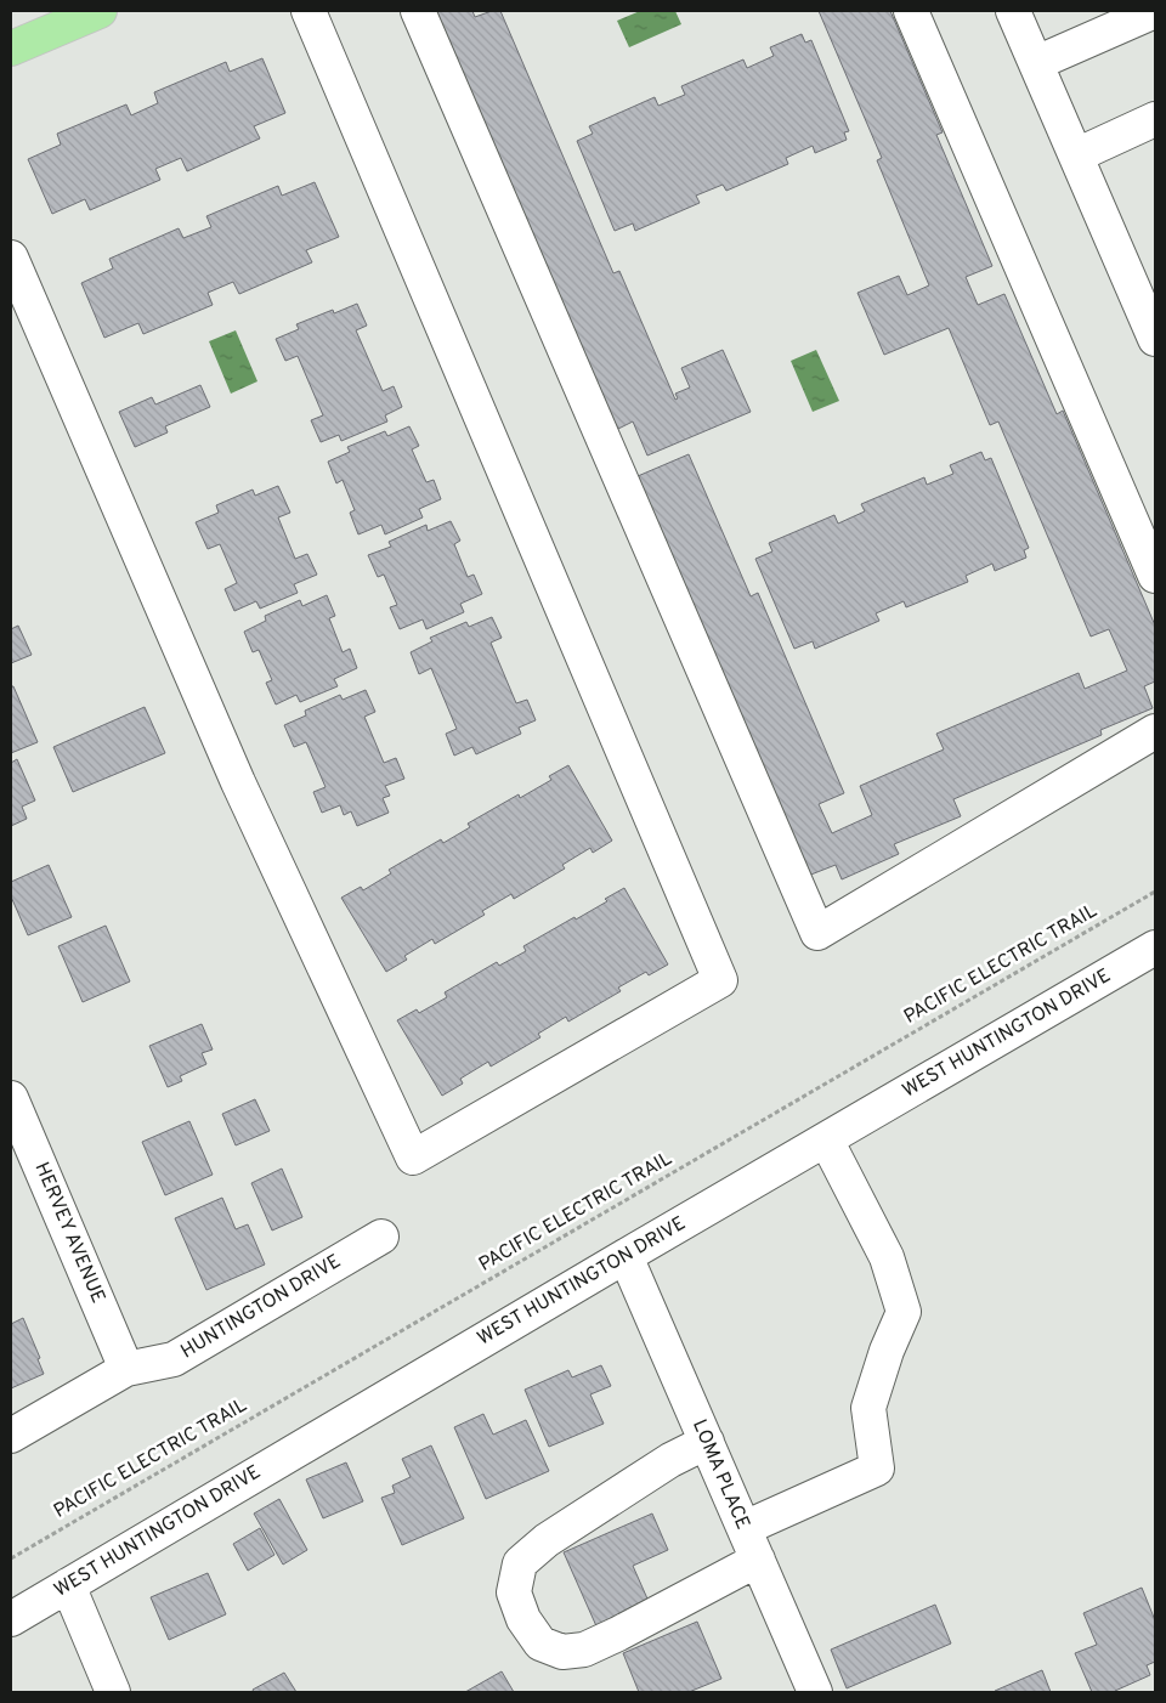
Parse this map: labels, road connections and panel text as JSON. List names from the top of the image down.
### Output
{
  "streets": {
    "street": [
      "WEST HUNTINGTON DRIVE",
      "HERVEY AVENUE",
      "HUNTINGTON DRIVE",
      "LOMA PLACE"
    ],
    "path": ["PACIFIC ELECTRIC TRAIL"]
  },
  "crossings": [
    ["WEST HUNTINGTON DRIVE", "LOMA PLACE"],
    ["HERVEY AVENUE", "HUNTINGTON DRIVE"]
  ]
}
